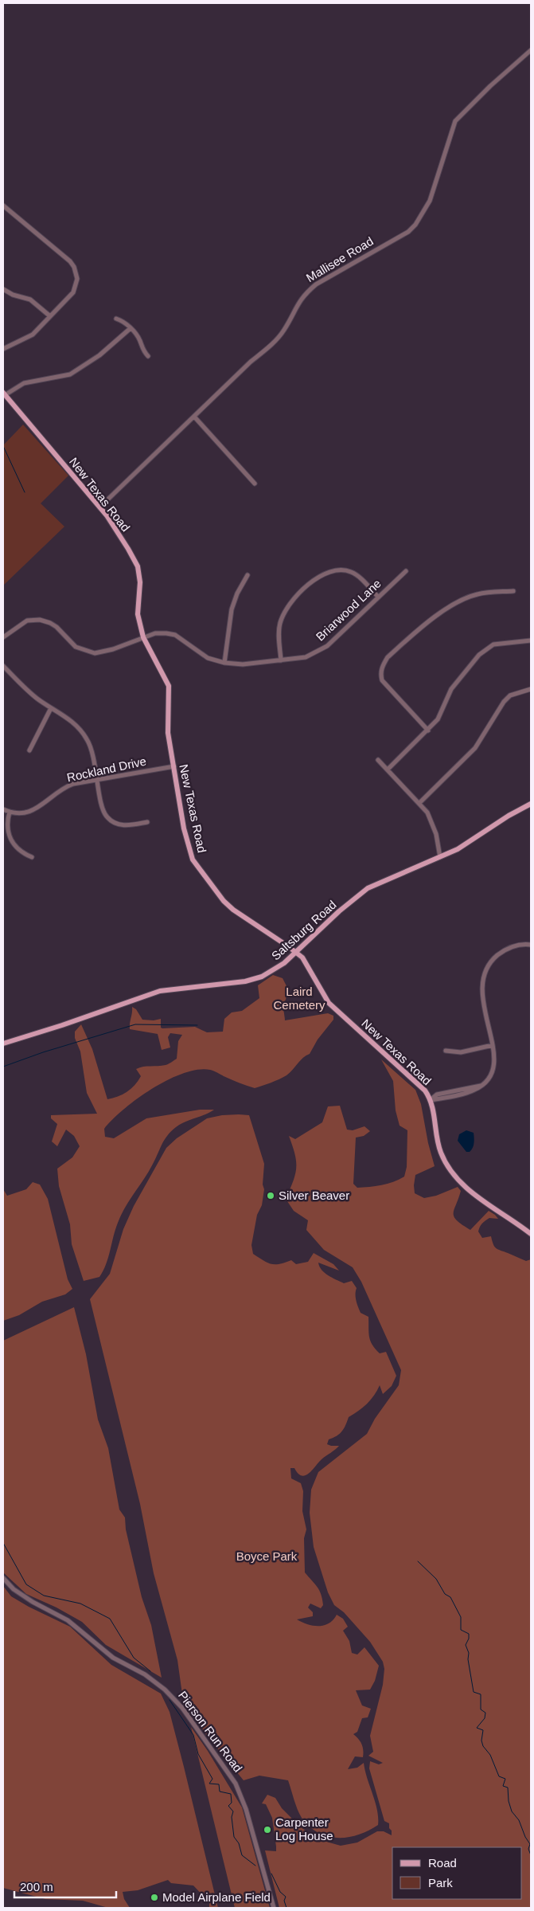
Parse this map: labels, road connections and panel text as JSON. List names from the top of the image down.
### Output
{
  "streets": {
    "main road": ["New Texas Road", "Saltsburg Road"],
    "street": [
      "Mallisee Road",
      "Briarwood Lane",
      "Rockland Drive",
      "Pierson Run Road"
    ]
  },
  "crossings": [
    ["Mallisee Road", "New Texas Road"],
    ["New Texas Road", "Briarwood Lane"],
    ["New Texas Road", "Rockland Drive"],
    ["New Texas Road", "Saltsburg Road"]
  ],
  "parks": ["Laird Cemetery", "Boyce Park"],
  "places": ["Silver Beaver", "Carpenter Log House", "Model Airplane Field"],
  "legend": ["Road", "Park"],
  "scale_bar": "200 m"
}
